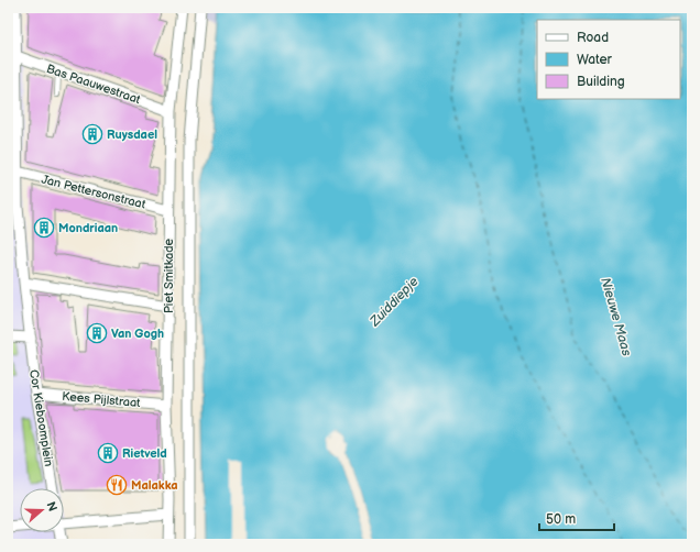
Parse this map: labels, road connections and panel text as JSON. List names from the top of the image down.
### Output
{
  "streets": {
    "street": [
      "Bas Paauwestraat",
      "Jan Pettersonstraat",
      "Piet Smitkade",
      "Kees Pijlstraat",
      "Cor Kieboomplein"
    ]
  },
  "crossings": [
    ["Bas Paauwestraat", "Piet Smitkade"],
    ["Bas Paauwestraat", "Cor Kieboomplein"],
    ["Jan Pettersonstraat", "Piet Smitkade"],
    ["Jan Pettersonstraat", "Cor Kieboomplein"],
    ["Piet Smitkade", "Kees Pijlstraat"],
    ["Kees Pijlstraat", "Cor Kieboomplein"]
  ],
  "water": ["Zuiddiepje", "Nieuwe Maas"],
  "places": {
    "building": [
      "Ruysdael",
      "Mondriaan",
      "Van Gogh",
      "Rietveld"
    ],
    "restaurant": ["Malakka"]
  },
  "legend": ["Road", "Water", "Building"],
  "scale_bar": "50 m",
  "north": "right"
}
